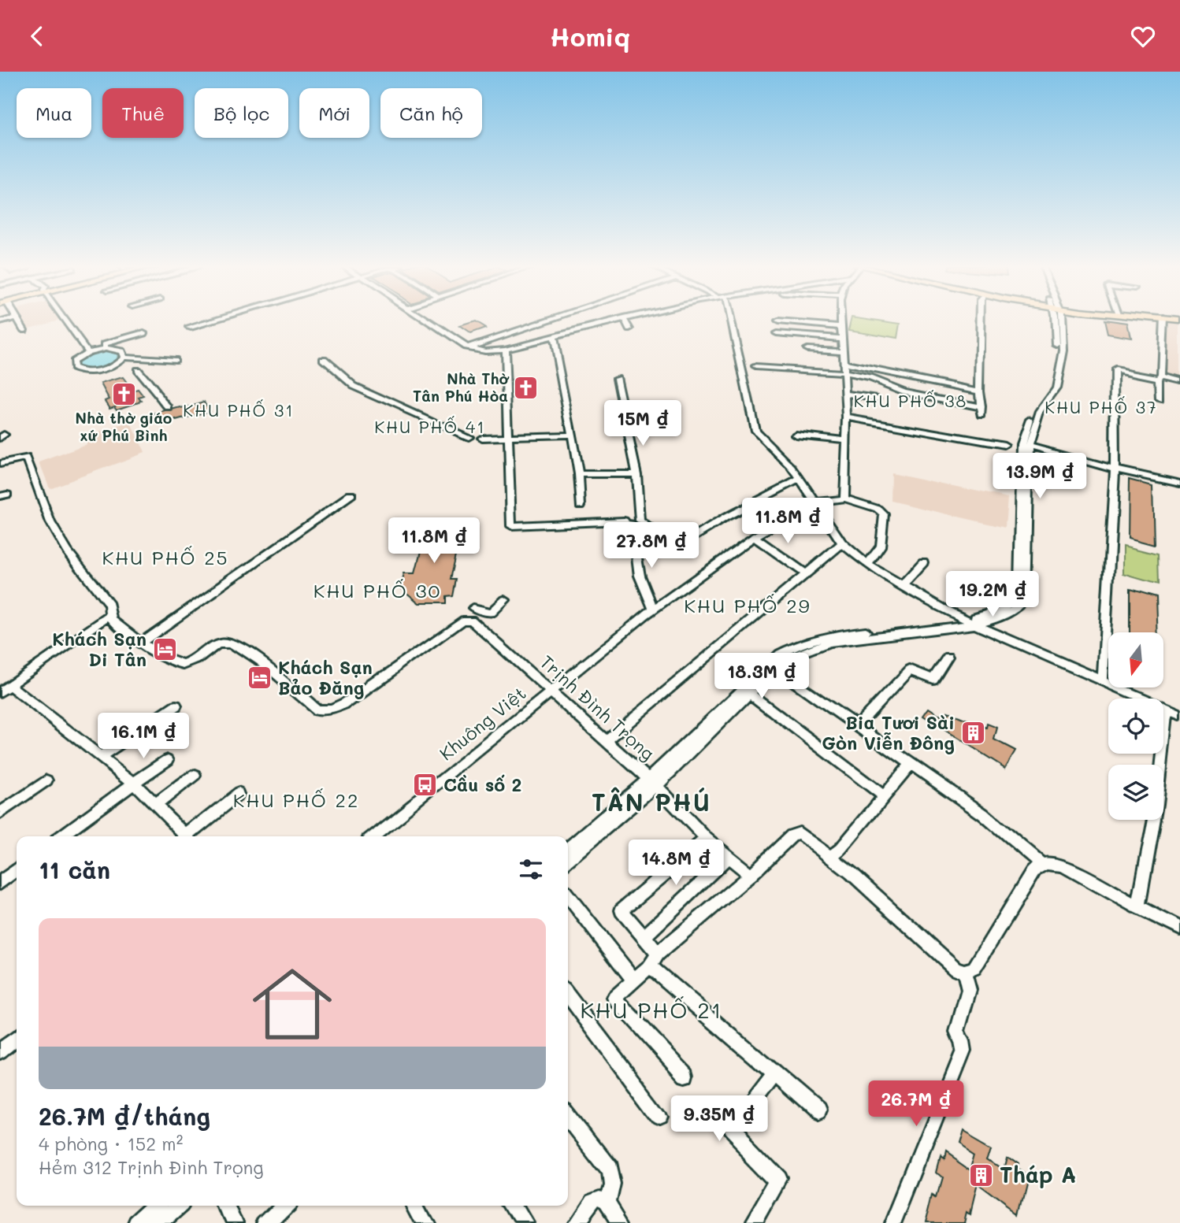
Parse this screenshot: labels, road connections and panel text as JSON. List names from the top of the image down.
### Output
{
  "streets": {
    "street": ["Trịnh Đình Trọng", "Khuông Việt"]
  },
  "crossings": [
    ["Trịnh Đình Trọng", "Khuông Việt"]
  ],
  "districts": [
    "KHU PHỐ 38",
    "KHU PHỐ 37",
    "KHU PHỐ 31",
    "KHU PHỐ 41",
    "KHU PHỐ 25",
    "KHU PHỐ 30",
    "KHU PHỐ 29",
    "KHU PHỐ 22",
    "TÂN PHÚ",
    "KHU PHỐ 21"
  ],
  "places": {
    "church": ["Nhà Thờ Tân Phú Hòa", "Nhà thờ giáo xứ Phú Bình"],
    "hotel": ["Khách Sạn Di Tân", "Khách Sạn Bảo Đăng"],
    "building": ["Bia Tươi Sài Gòn Viễn Đông", "Tháp A"],
    "bus stop": ["Cầu số 2"]
  },
  "north": "bottom",
  "page": {
    "header": "Homiq",
    "chip": [
      "Mua",
      "Thuê",
      "Bộ lọc",
      "Mới",
      "Căn hộ"
    ],
    "price": [
      "15M ₫",
      "13.9M ₫",
      "11.8M ₫",
      "11.8M ₫",
      "27.8M ₫",
      "19.2M ₫",
      "18.3M ₫",
      "16.1M ₫",
      "14.8M ₫",
      "26.7M ₫",
      "9.35M ₫"
    ],
    "heading": "11 căn",
    "list": [
      {
        "name": "26.7M ₫/tháng",
        "note": "4 phòng · 152 m² · Hẻm 312 Trịnh Đình Trọng"
      }
    ]
  }
}
